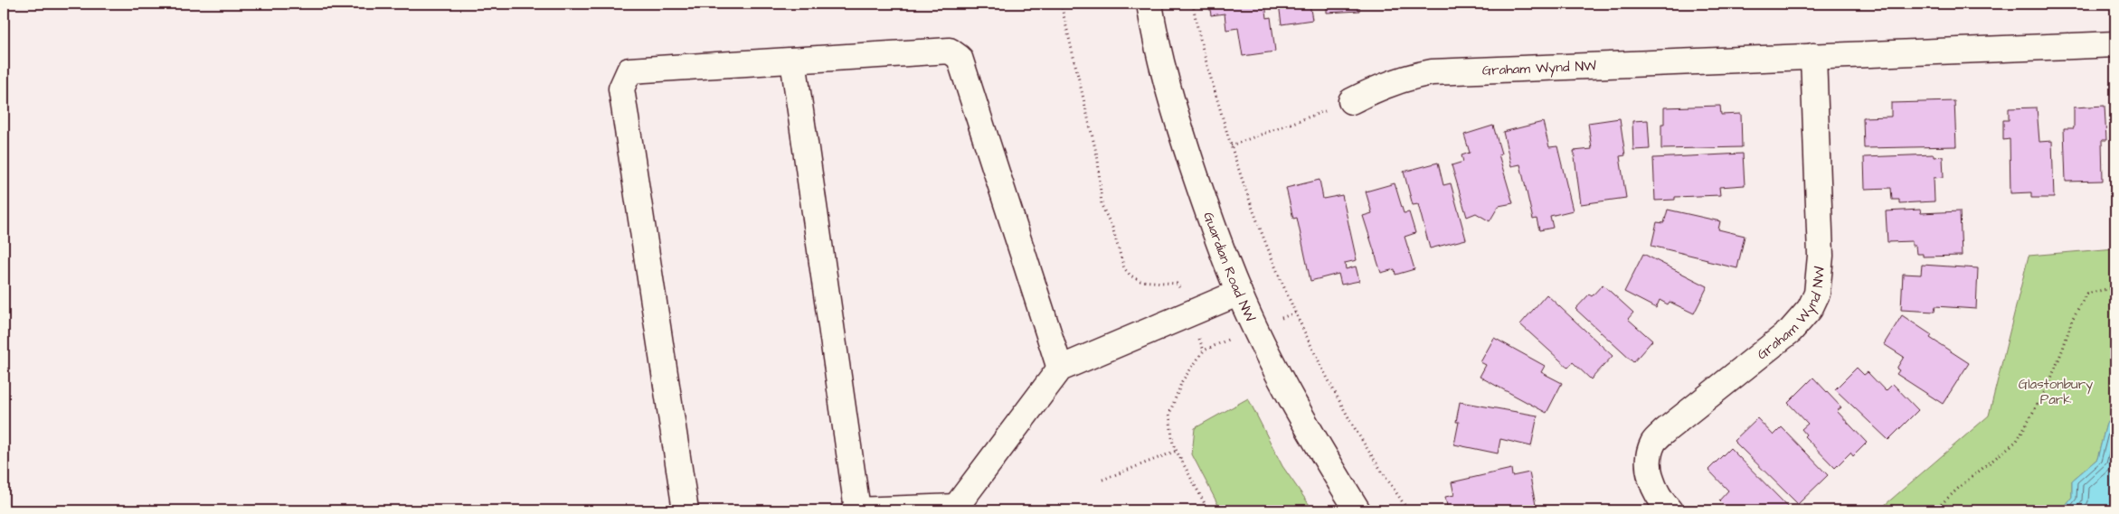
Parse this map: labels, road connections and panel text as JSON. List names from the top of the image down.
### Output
{
  "streets": {
    "street": ["Graham Wynd NW", "Guardian Road NW"]
  },
  "parks": ["Glastonbury Park"]
}
